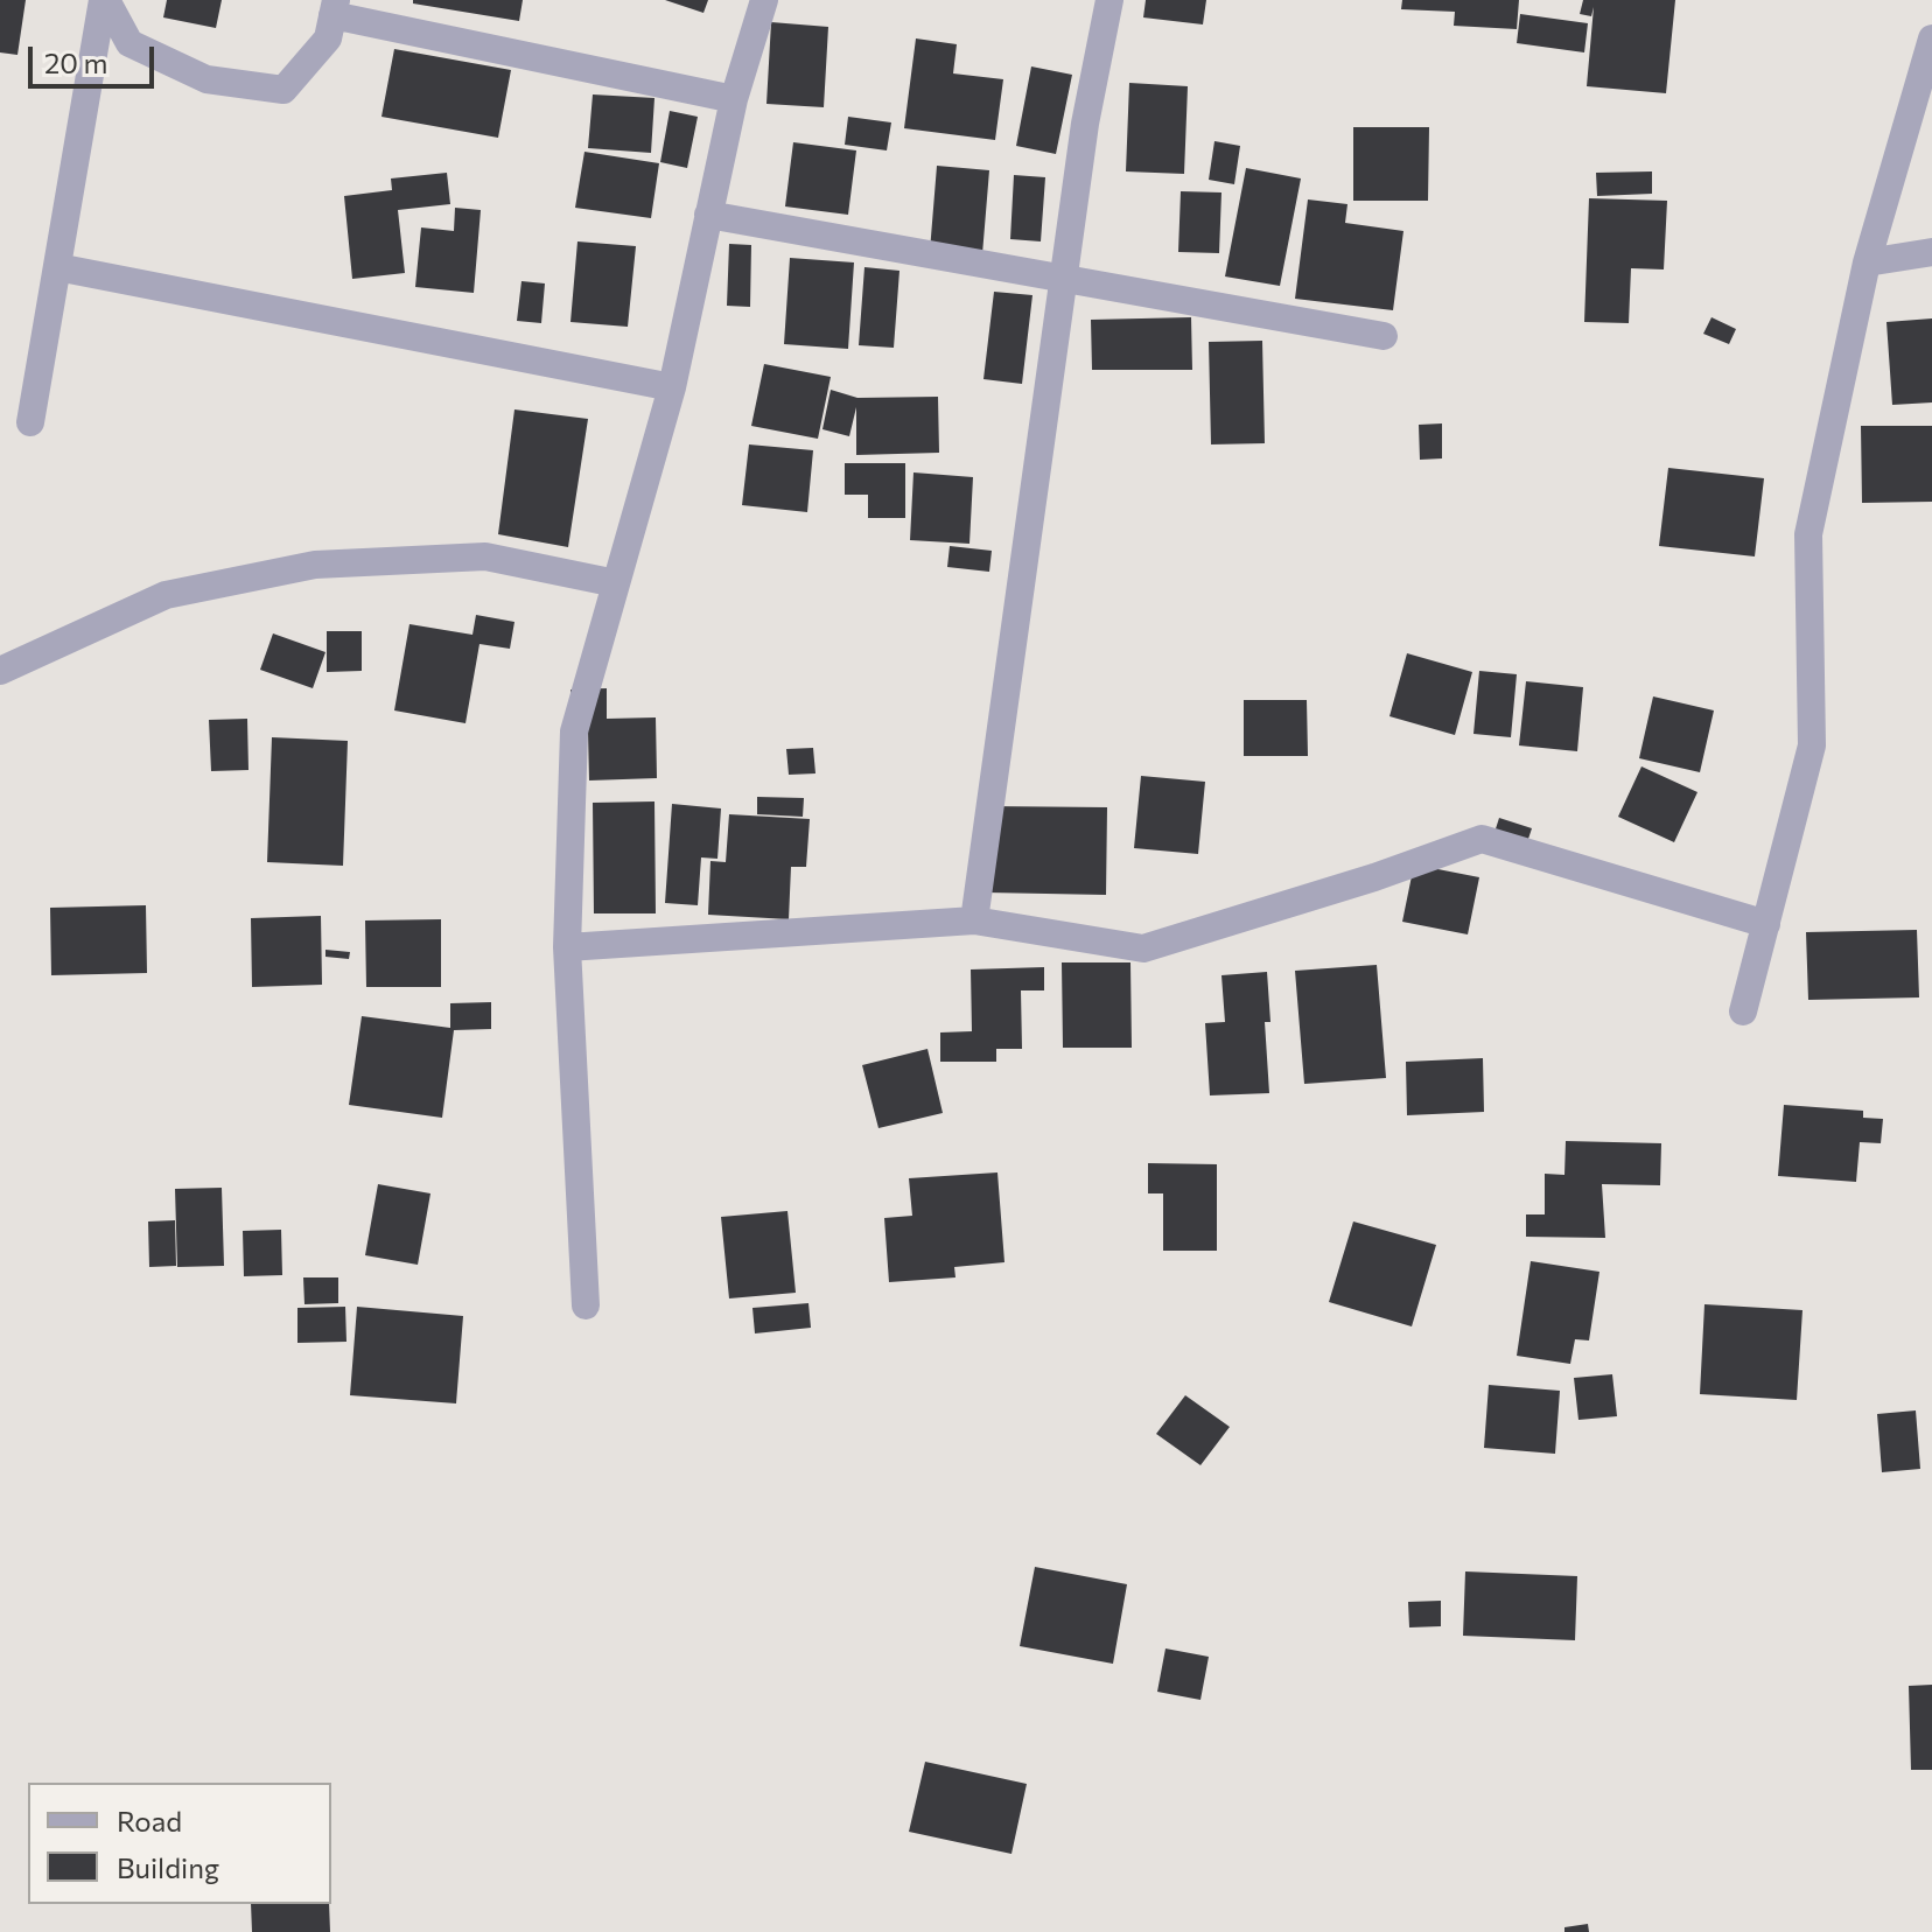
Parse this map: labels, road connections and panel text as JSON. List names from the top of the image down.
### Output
{
  "legend": ["Road", "Building"],
  "scale_bar": "20 m"
}
